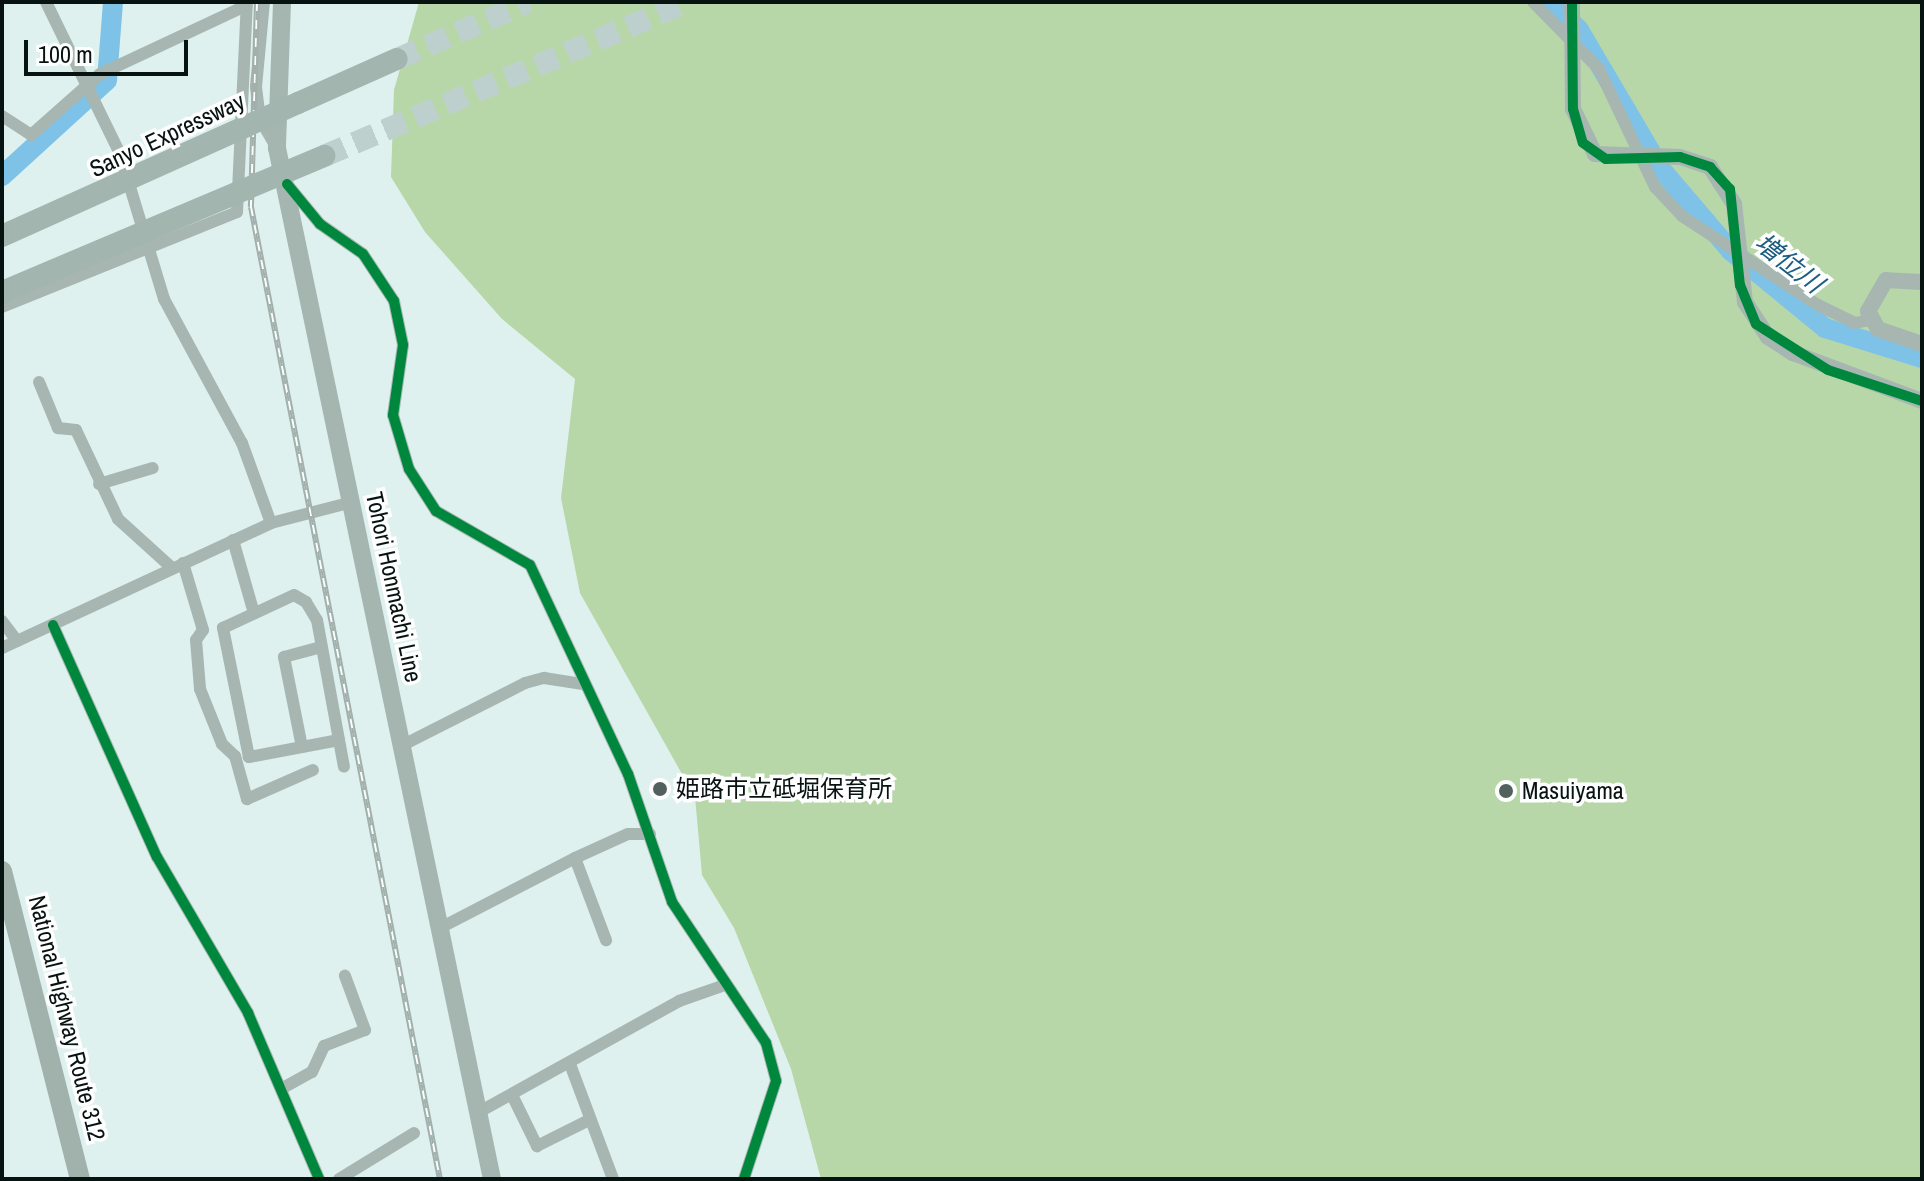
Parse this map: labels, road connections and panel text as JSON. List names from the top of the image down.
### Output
{
  "streets": {
    "highway": ["Sanyo Expressway", "National Highway Route 312"],
    "main road": ["Tohori Honmachi Line"]
  },
  "water": ["増位川"],
  "places": ["姫路市立砥堀保育所", "Masuiyama"],
  "scale_bar": "100 m"
}
